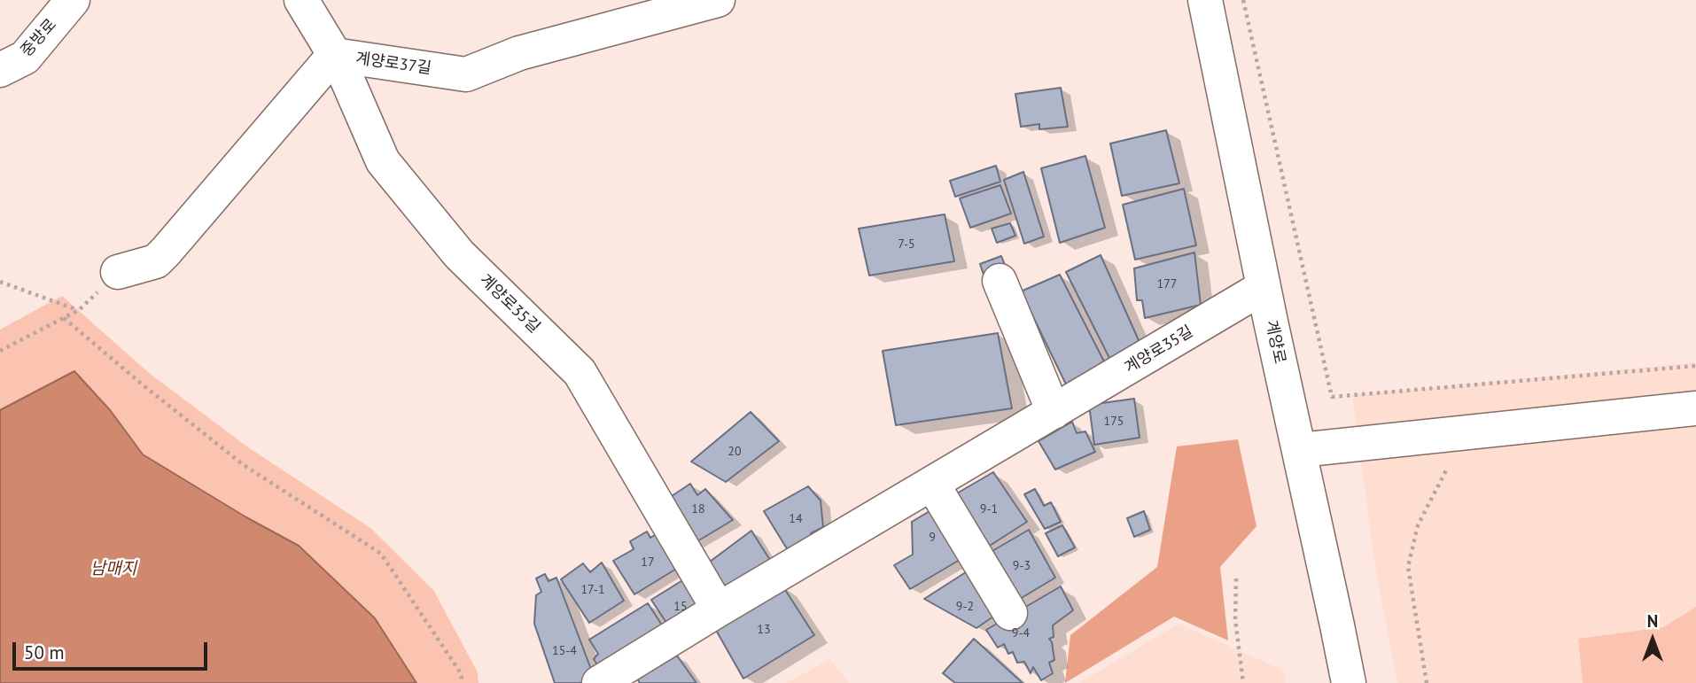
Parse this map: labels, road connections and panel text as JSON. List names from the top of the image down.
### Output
{
  "streets": {
    "street": [
      "중방로",
      "계양로37길",
      "계양로35길",
      "계양로"
    ]
  },
  "crossings": [
    ["계양로37길", "계양로35길"],
    ["계양로35길", "계양로"]
  ],
  "water": ["남매지"],
  "house_numbers": [
    "7-5",
    "177",
    "175",
    "20",
    "18",
    "9-1",
    "14",
    "9",
    "17",
    "9-3",
    "17-1",
    "15",
    "9-2",
    "13",
    "9-4",
    "15-4"
  ],
  "scale_bar": "50 m",
  "north": "top"
}
